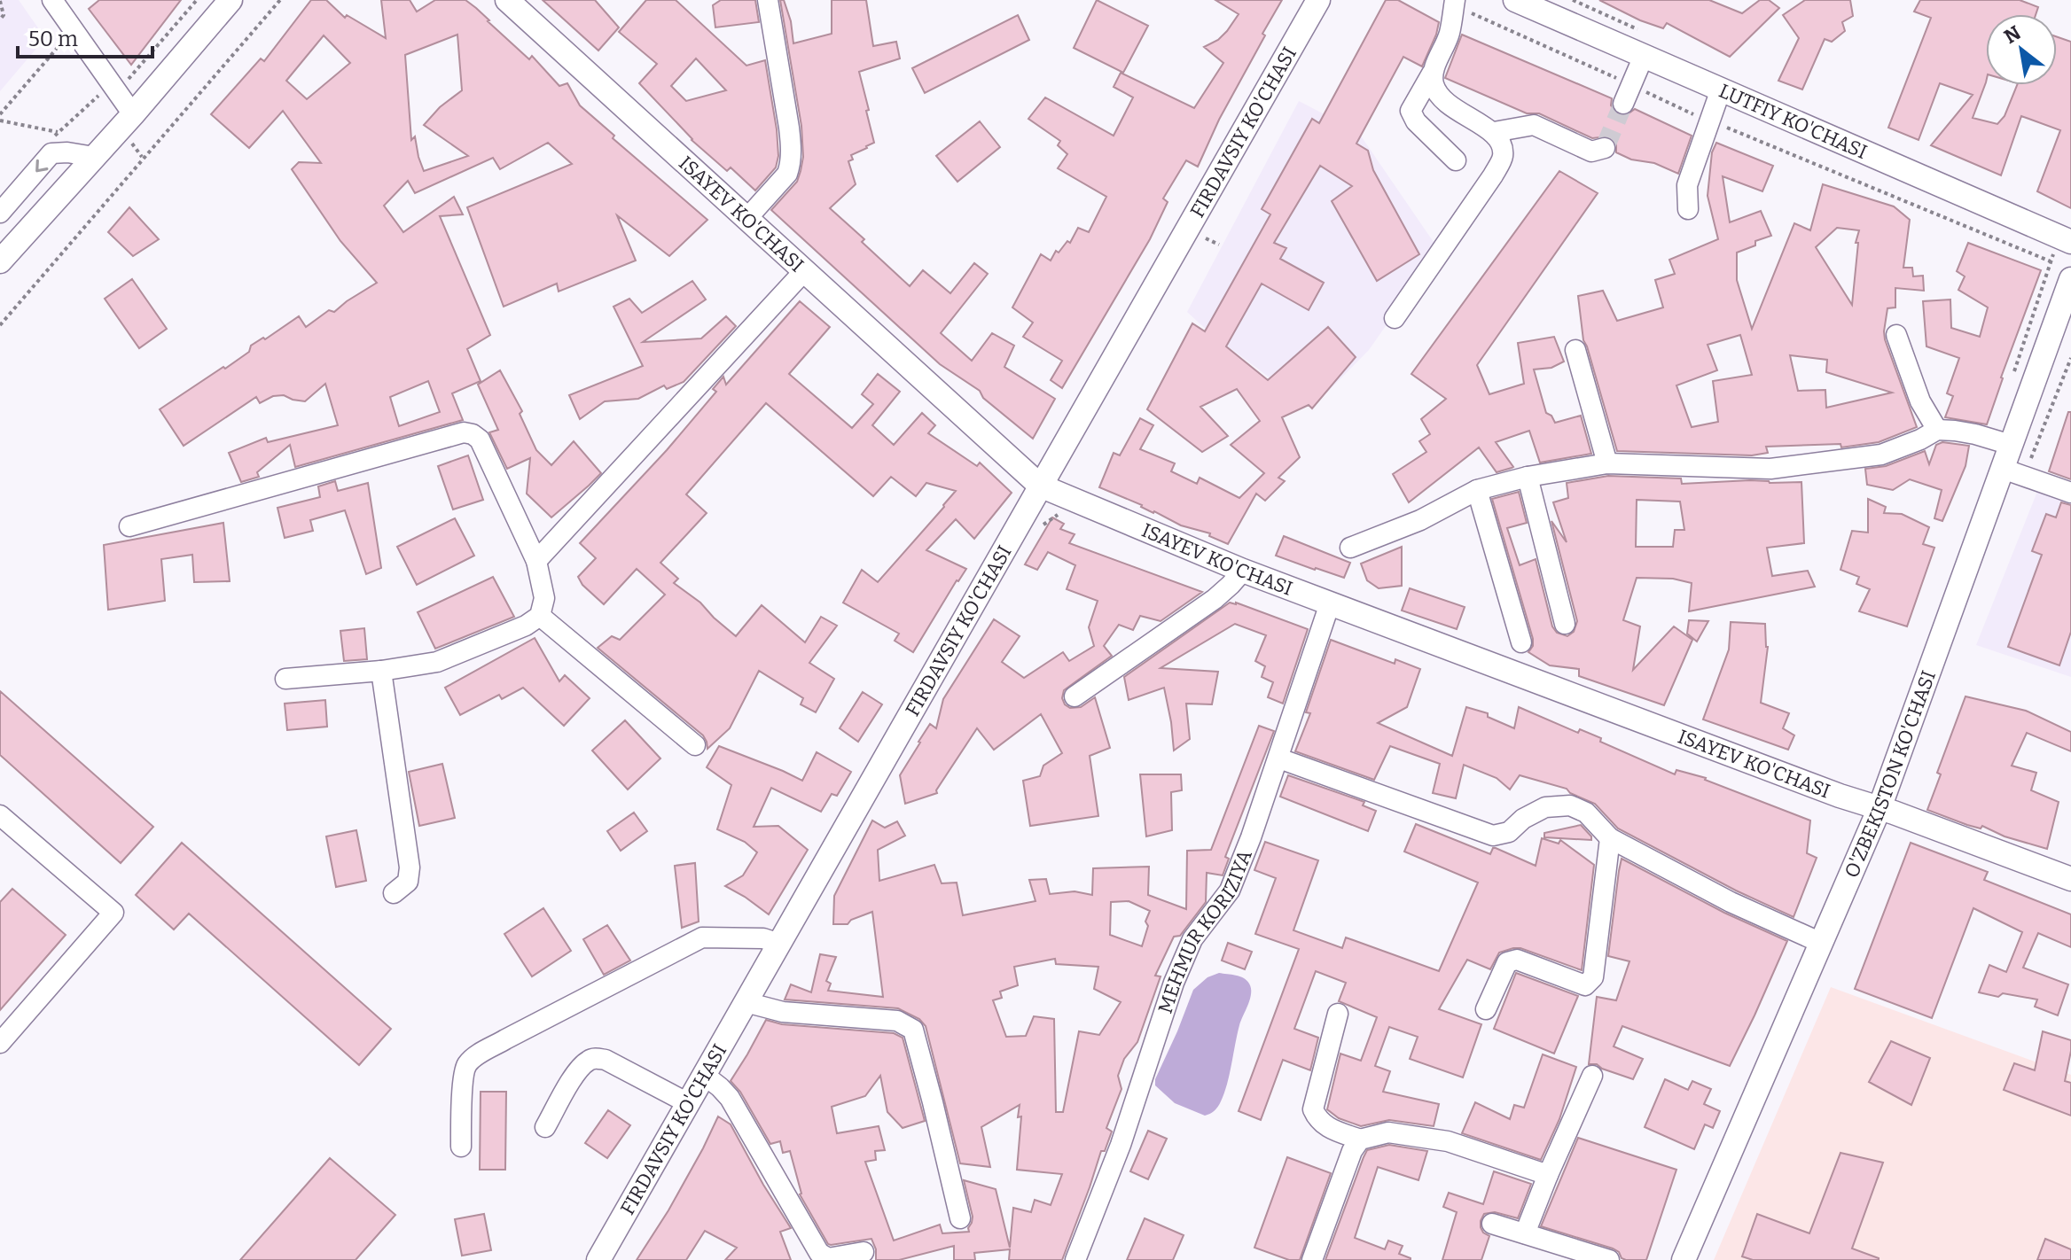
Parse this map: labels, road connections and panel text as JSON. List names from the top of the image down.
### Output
{
  "streets": {
    "main road": [
      "LUTFIY KO'CHASI",
      "FIRDAVSIY KO'CHASI",
      "ISAYEV KO'CHASI",
      "O'ZBEKISTON KO'CHASI"
    ],
    "street": ["MEHMUR KORIZIYA"]
  },
  "crossings": [
    ["FIRDAVSIY KO'CHASI", "ISAYEV KO'CHASI"],
    ["ISAYEV KO'CHASI", "O'ZBEKISTON KO'CHASI"],
    ["ISAYEV KO'CHASI", "MEHMUR KORIZIYA"]
  ],
  "scale_bar": "50 m",
  "north": "top left"
}
